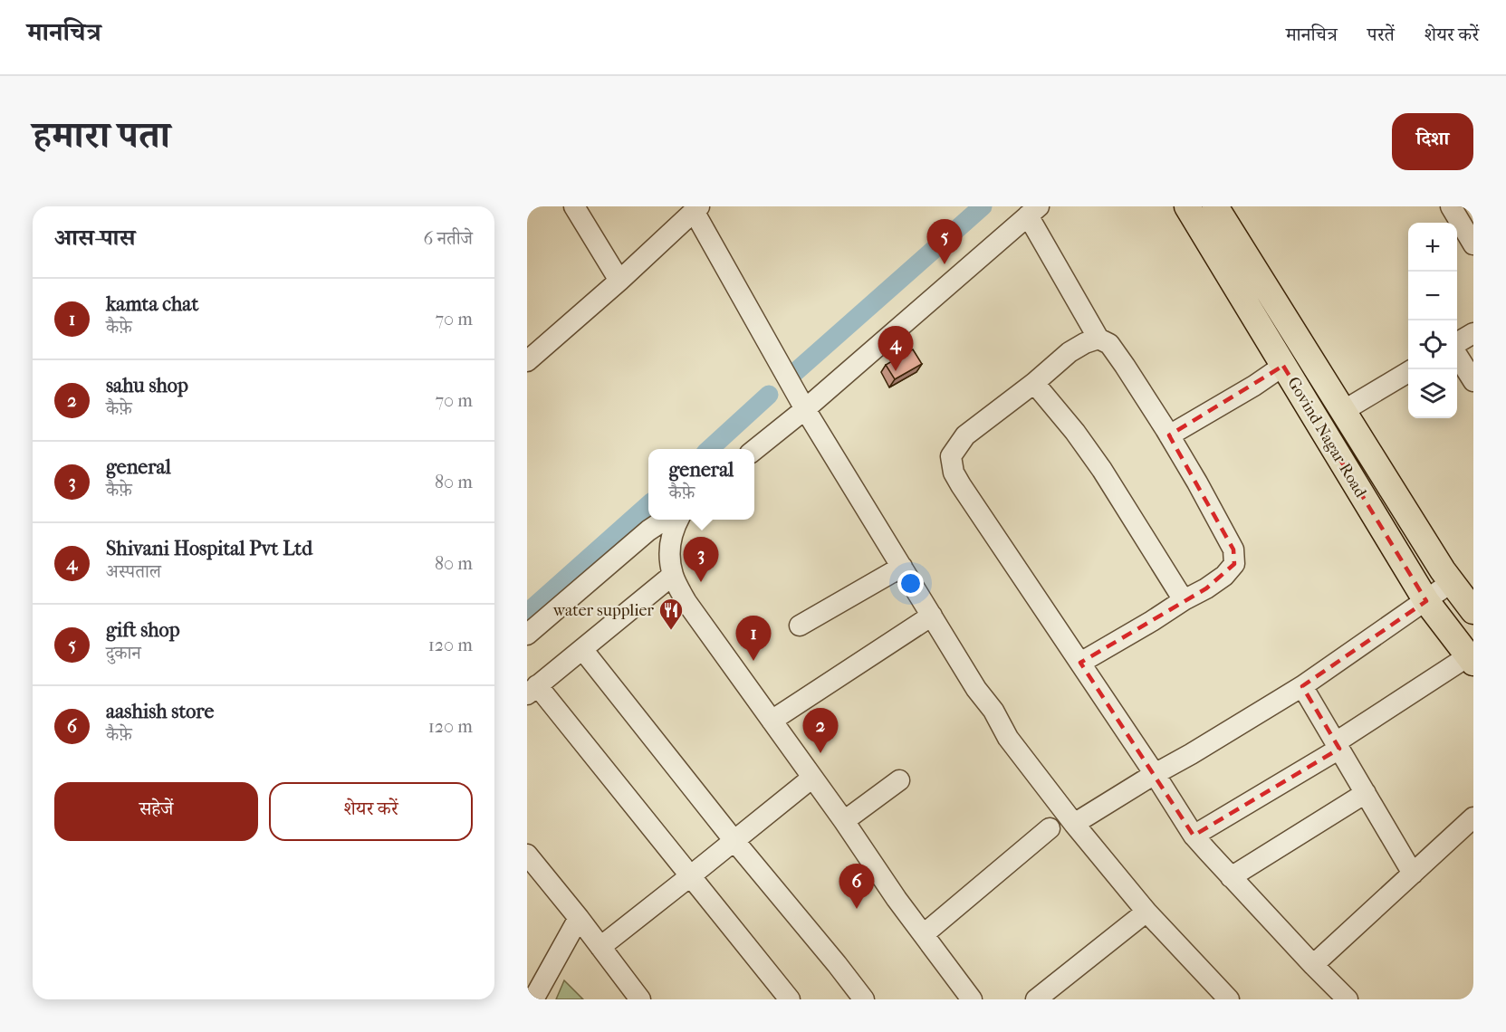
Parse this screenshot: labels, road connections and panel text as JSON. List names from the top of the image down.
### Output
{
  "streets": {
    "main road": ["Govind Nagar Road"]
  },
  "places": {
    "restaurant": ["water supplier"]
  },
  "page": {
    "header": "मानचित्र",
    "nav": ["मानचित्र", "परतें", "शेयर करें"],
    "title": "हमारा पता",
    "buttons": [
      "दिशा",
      ["सहेजें", "शेयर करें"]
    ],
    "heading": ["आस-पास", "6 नतीजे"],
    "pins": [
      "5",
      "4",
      "3",
      "1",
      "2",
      "6"
    ],
    "map_buttons": ["+", "−"],
    "list": [
      {
        "mark": "1",
        "name": "kamta chat",
        "note": "कैफ़े",
        "value": "70 m"
      },
      {
        "mark": "2",
        "name": "sahu shop",
        "note": "कैफ़े",
        "value": "70 m"
      },
      {
        "mark": "3",
        "name": "general",
        "note": "कैफ़े",
        "value": "80 m"
      },
      {
        "mark": "4",
        "name": "Shivani Hospital Pvt Ltd",
        "note": "अस्पताल",
        "value": "80 m"
      },
      {
        "mark": "5",
        "name": "gift shop",
        "note": "दुकान",
        "value": "120 m"
      },
      {
        "mark": "6",
        "name": "aashish store",
        "note": "कैफ़े",
        "value": "120 m"
      }
    ],
    "popup": ["general", "कैफ़े"]
  }
}
